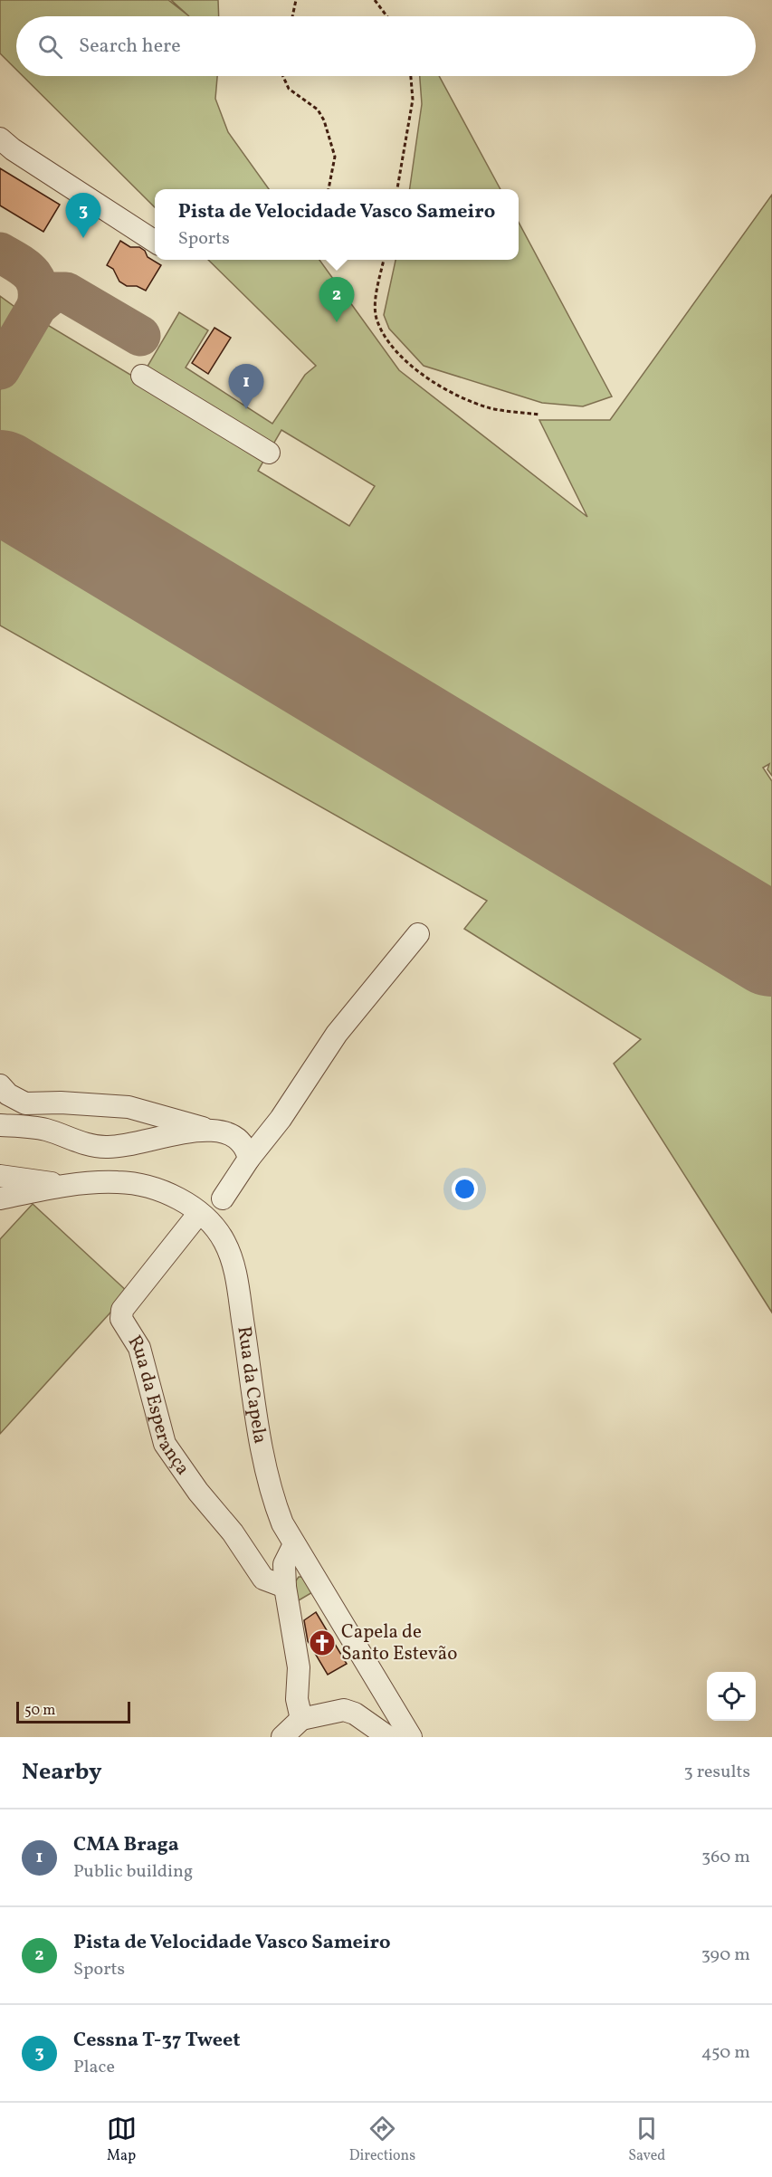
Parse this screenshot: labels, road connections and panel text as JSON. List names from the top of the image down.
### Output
{
  "streets": {
    "street": ["Rua da Capela", "Rua da Esperança"]
  },
  "crossings": [
    ["Rua da Capela", "Rua da Esperança"]
  ],
  "places": {
    "church": ["Capela de Santo Estevão"]
  },
  "scale_bar": "50 m",
  "page": {
    "search": "Search here",
    "popup": ["Pista de Velocidade Vasco Sameiro", "Sports"],
    "pins": ["3", "2", "1"],
    "scale": "50 m",
    "heading": ["Nearby", "3 results"],
    "list": [
      {
        "mark": "1",
        "name": "CMA Braga",
        "note": "Public building",
        "value": "360 m"
      },
      {
        "mark": "2",
        "name": "Pista de Velocidade Vasco Sameiro",
        "note": "Sports",
        "value": "390 m"
      },
      {
        "mark": "3",
        "name": "Cessna T-37 Tweet",
        "note": "Place",
        "value": "450 m"
      }
    ],
    "nav": ["Map", "Directions", "Saved"]
  }
}
